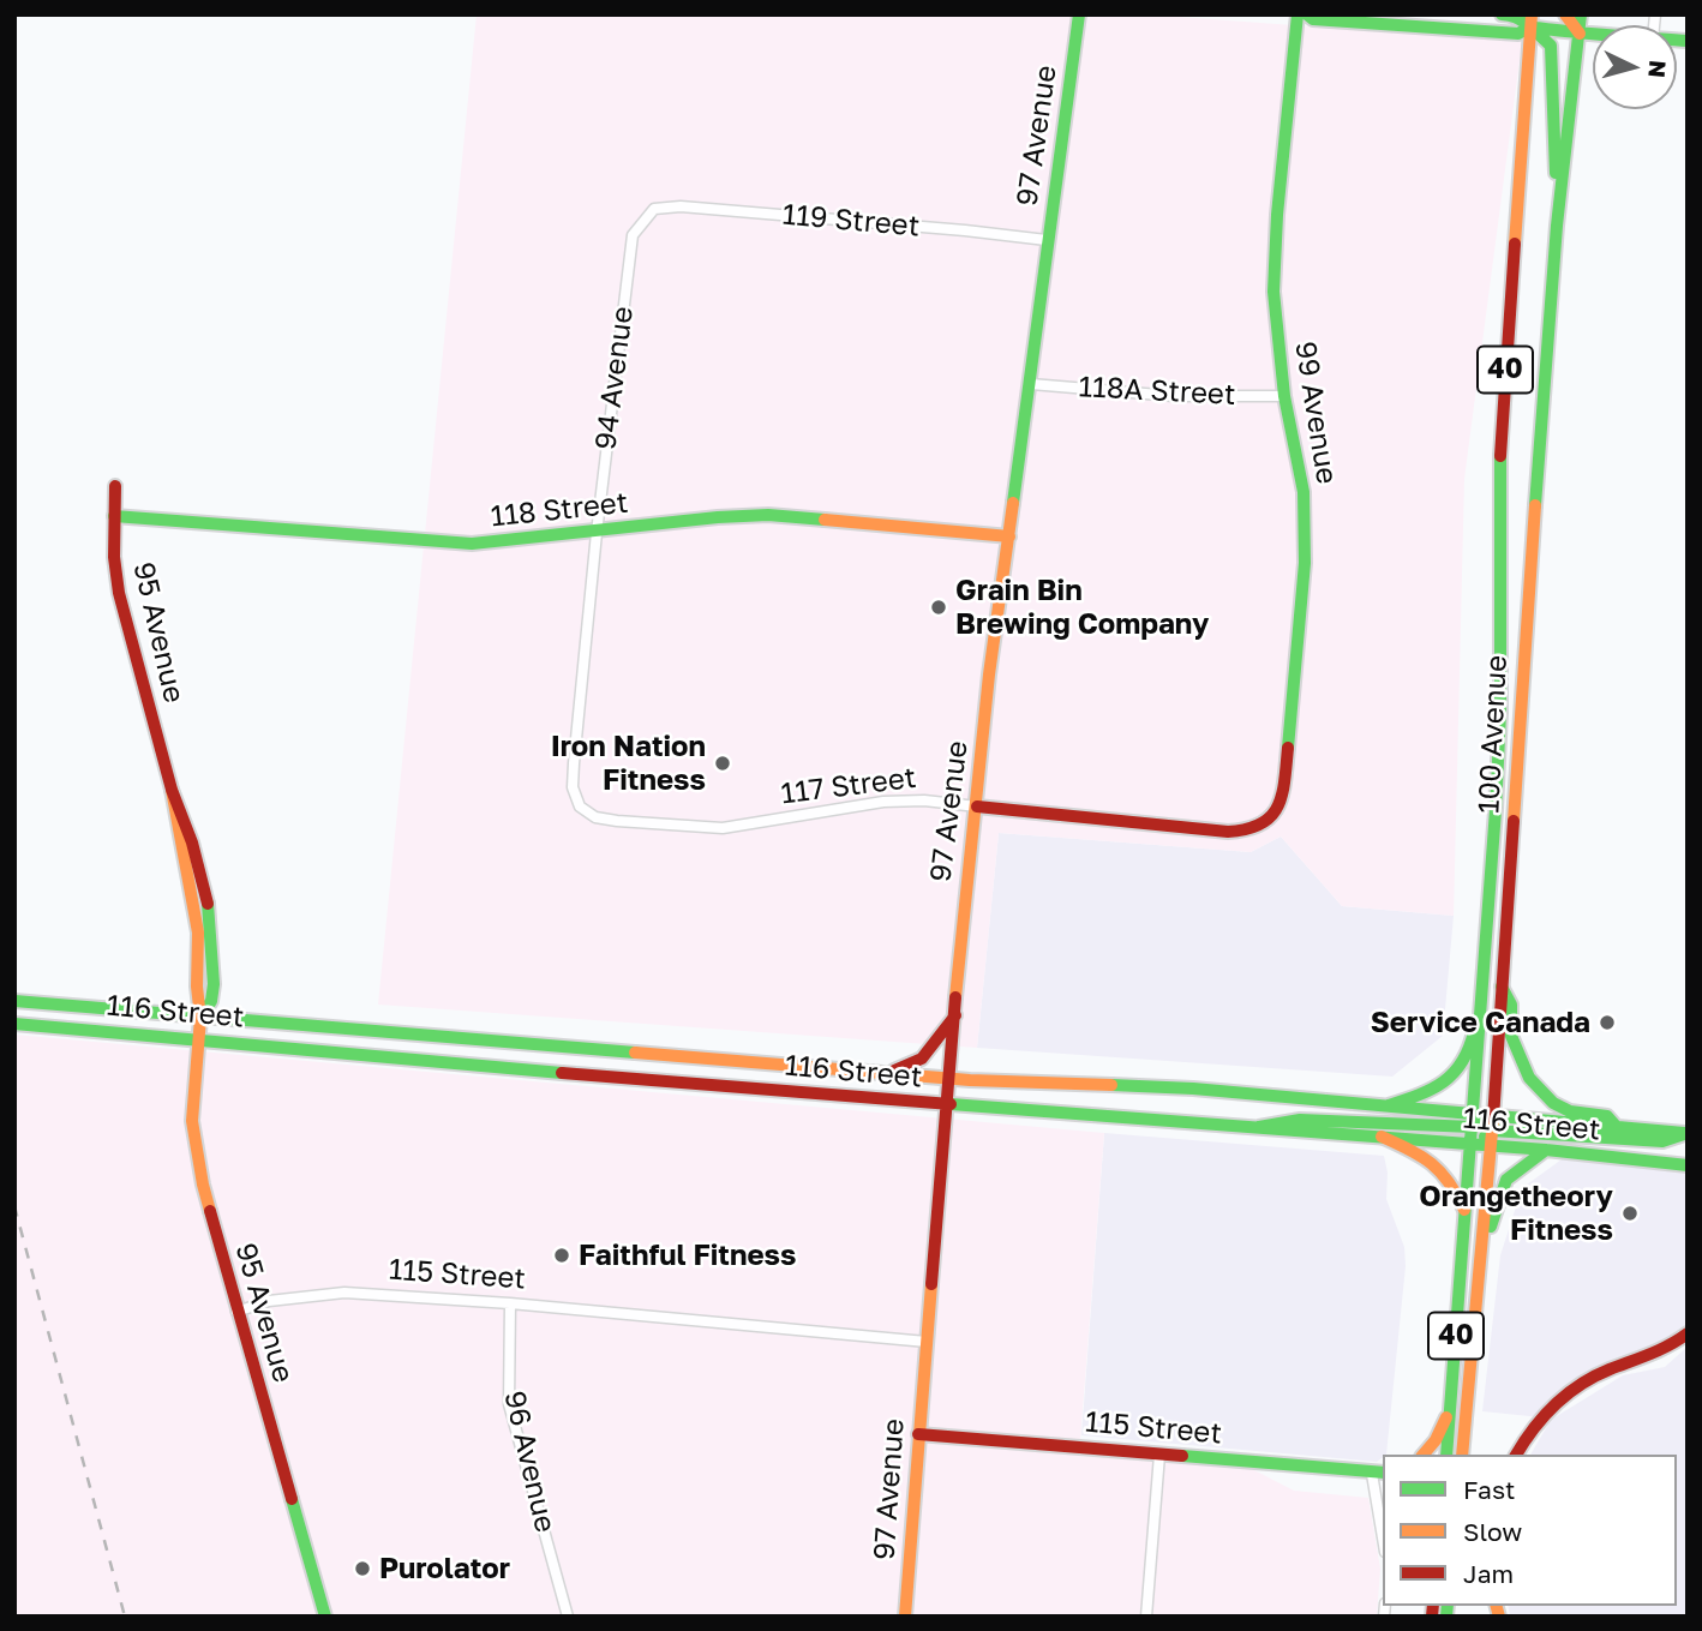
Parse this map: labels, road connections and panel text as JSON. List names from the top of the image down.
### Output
{
  "streets": {
    "main road": [
      "97 Avenue",
      "40",
      "99 Avenue",
      "118 Street",
      "95 Avenue",
      "100 Avenue",
      "117 Street",
      "116 Street",
      "115 Street"
    ],
    "street": [
      "119 Street",
      "94 Avenue",
      "118A Street",
      "96 Avenue"
    ]
  },
  "crossings": [
    ["97 Avenue", "119 Street"],
    ["97 Avenue", "118A Street"],
    ["97 Avenue", "118 Street"],
    ["97 Avenue", "117 Street"],
    ["97 Avenue", "116 Street"],
    ["97 Avenue", "115 Street"],
    ["119 Street", "94 Avenue"],
    ["94 Avenue", "118 Street"],
    ["94 Avenue", "117 Street"],
    ["118A Street", "99 Avenue"],
    ["99 Avenue", "117 Street"],
    ["118 Street", "95 Avenue"],
    ["95 Avenue", "116 Street"],
    ["95 Avenue", "115 Street"],
    ["100 Avenue", "116 Street"],
    ["115 Street", "96 Avenue"]
  ],
  "places": [
    "Grain Bin Brewing Company",
    "Iron Nation Fitness",
    "Service Canada",
    "Orangetheory Fitness",
    "Faithful Fitness",
    "Purolator"
  ],
  "legend": ["Fast", "Slow", "Jam"],
  "north": "right"
}
